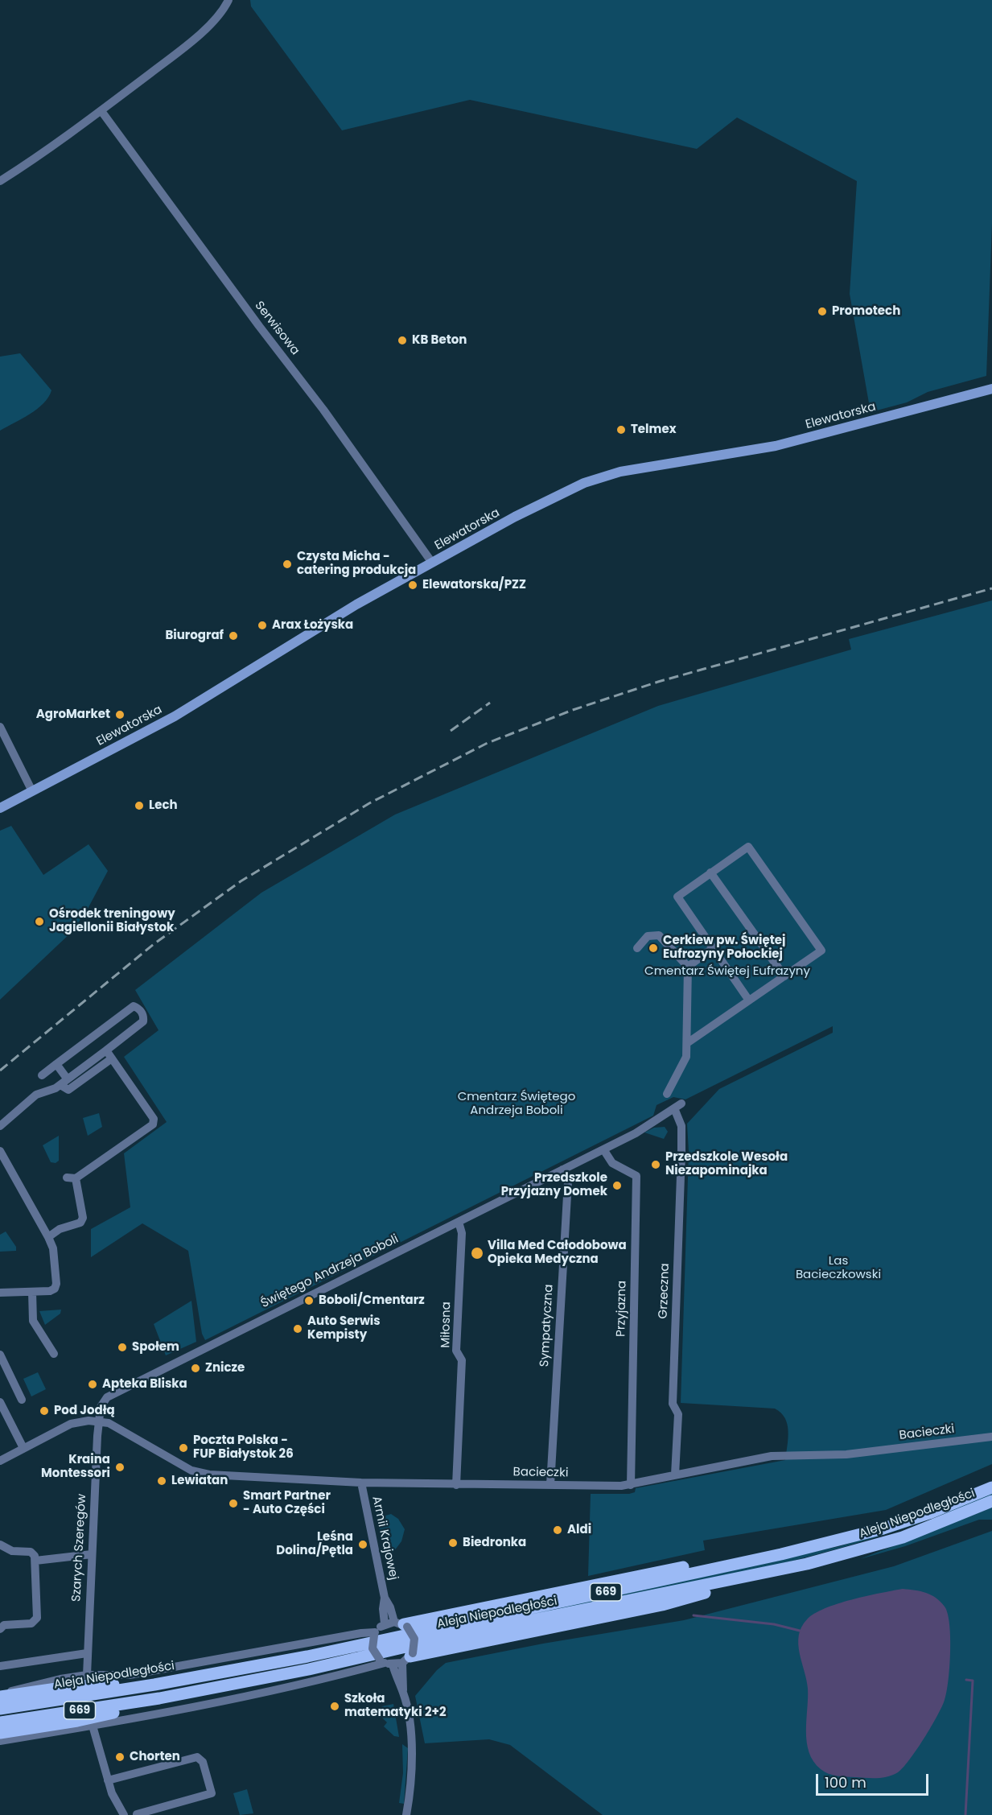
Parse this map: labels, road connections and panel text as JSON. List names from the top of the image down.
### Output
{
  "streets": {
    "main road": ["Aleja Niepodległości", "669"],
    "street": [
      "Serwisowa",
      "Elewatorska",
      "Świętego Andrzeja Boboli",
      "Grzeczna",
      "Przyjazna",
      "Miłosna",
      "Sympatyczna",
      "Bacieczki",
      "Armii Krajowej",
      "Szarych Szeregów"
    ]
  },
  "crossings": [
    ["Serwisowa", "Elewatorska"],
    ["Świętego Andrzeja Boboli", "Grzeczna"],
    ["Świętego Andrzeja Boboli", "Przyjazna"],
    ["Świętego Andrzeja Boboli", "Miłosna"],
    ["Świętego Andrzeja Boboli", "Sympatyczna"],
    ["Świętego Andrzeja Boboli", "Bacieczki"],
    ["Świętego Andrzeja Boboli", "Szarych Szeregów"],
    ["Grzeczna", "Bacieczki"],
    ["Przyjazna", "Bacieczki"],
    ["Miłosna", "Bacieczki"],
    ["Sympatyczna", "Bacieczki"],
    ["Bacieczki", "Armii Krajowej"],
    ["Bacieczki", "Szarych Szeregów"]
  ],
  "parks": ["Cmentarz Świętej Eufrazyny", "Cmentarz Świętego Andrzeja Boboli", "Las Bacieczkowski"],
  "places": [
    "Promotech",
    "KB Beton",
    "Telmex",
    "Czysta Micha - catering produkcja",
    "Elewatorska/PZZ",
    "Arax Łożyska",
    "Biurograf",
    "AgroMarket",
    "Lech",
    "Ośrodek treningowy Jagiellonii Białystok",
    "Cerkiew pw. Świętej Eufrozyny Połockiej",
    "Przedszkole Wesoła Niezapominajka",
    "Przedszkole Przyjazny Domek",
    "Villa Med Całodobowa Opieka Medyczna",
    "Boboli/Cmentarz",
    "Auto Serwis Kempisty",
    "Społem",
    "Znicze",
    "Apteka Bliska",
    "Pod Jodłą",
    "Poczta Polska - FUP Białystok 26",
    "Kraina Montessori",
    "Lewiatan",
    "Smart Partner - Auto Części",
    "Aldi",
    "Biedronka",
    "Leśna Dolina/Pętla",
    "Szkoła matematyki 2+2",
    "Chorten"
  ],
  "scale_bar": "100 m"
}
